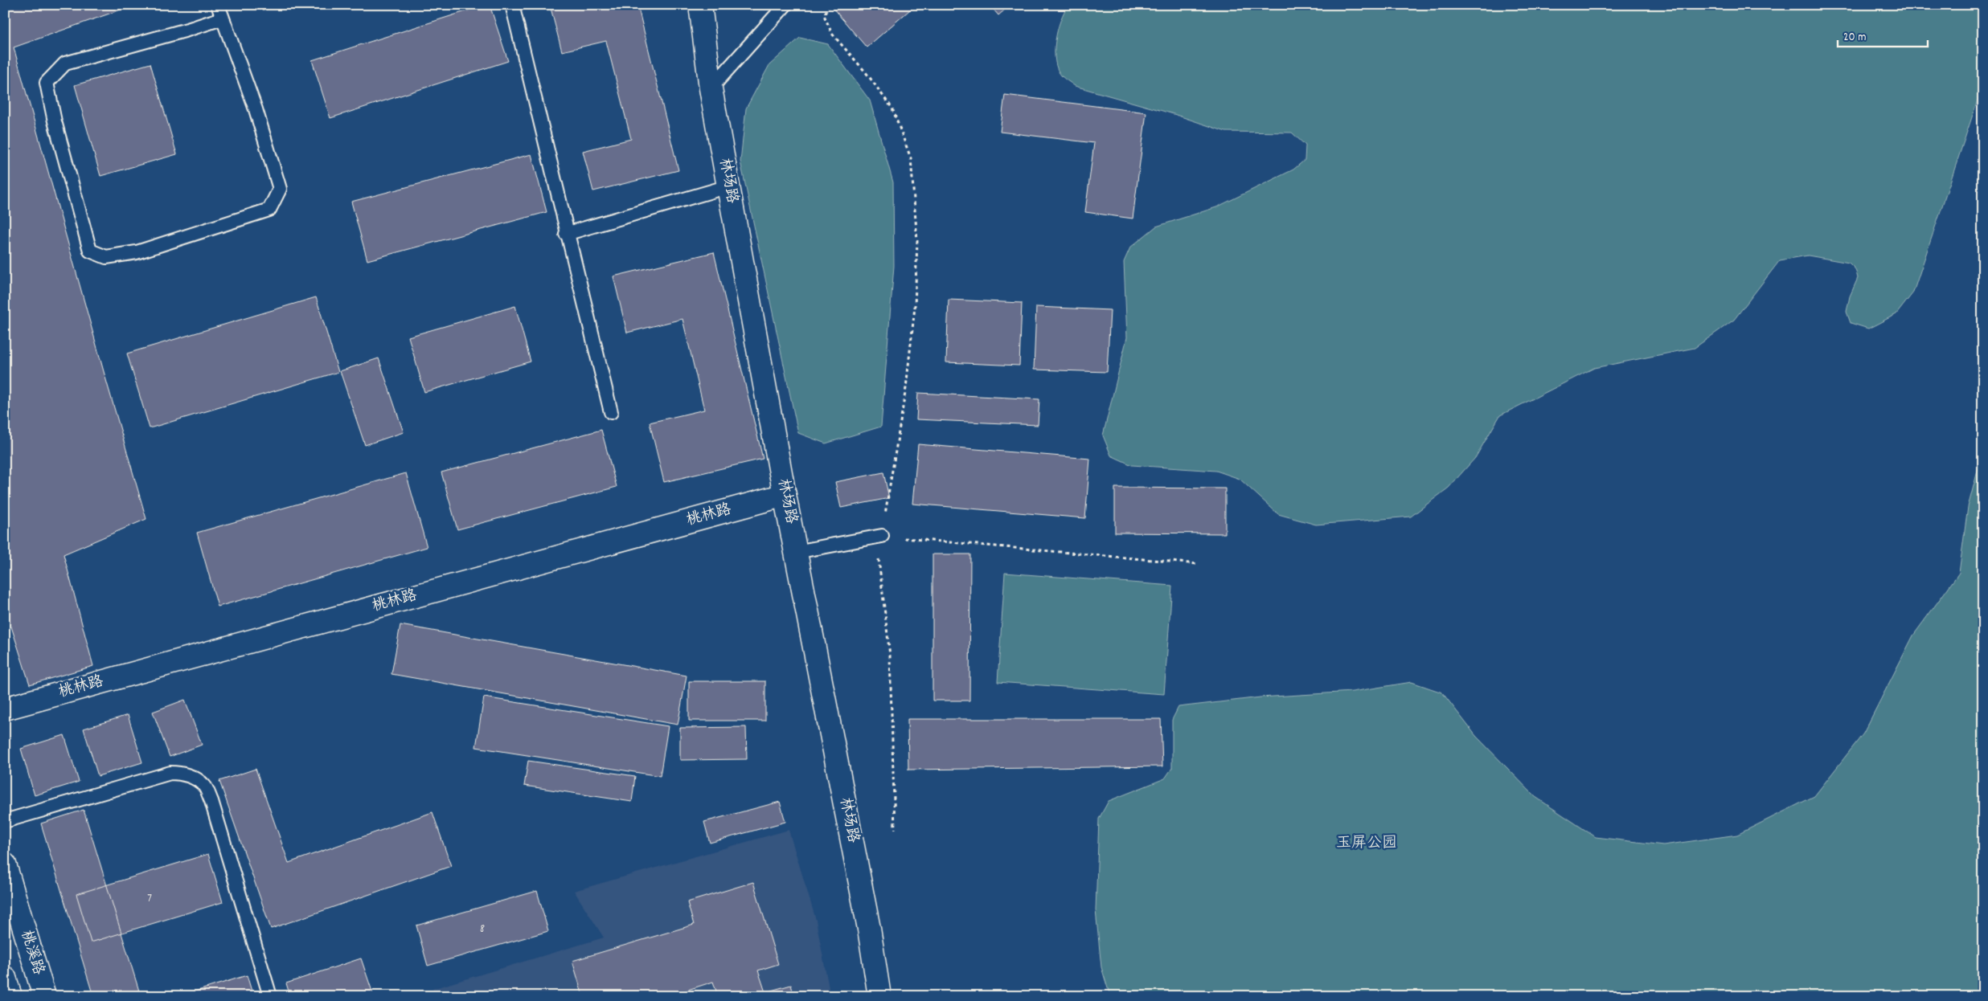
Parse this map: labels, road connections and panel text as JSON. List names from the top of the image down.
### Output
{
  "streets": {
    "street": ["林场路", "桃林路", "桃溪路"]
  },
  "crossings": [
    ["林场路", "桃林路"]
  ],
  "parks": ["玉屏公园"],
  "house_numbers": ["7", "8"],
  "scale_bar": "20 m"
}
